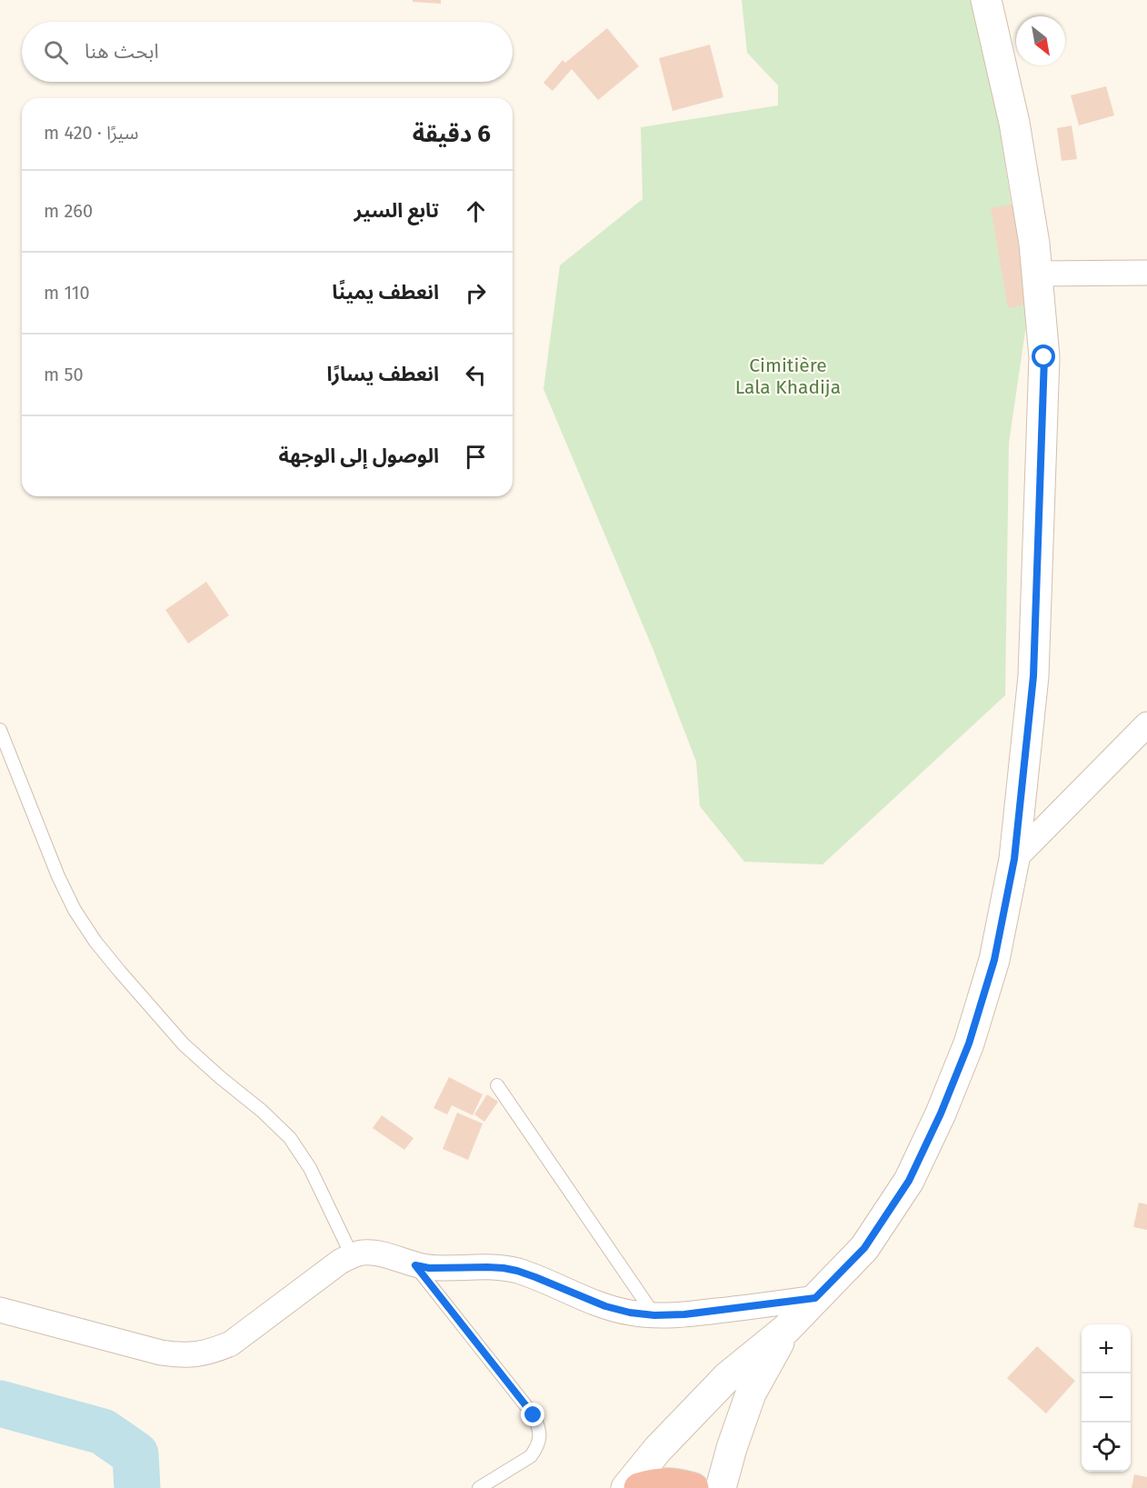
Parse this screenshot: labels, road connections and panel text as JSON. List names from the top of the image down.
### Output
{
  "parks": ["Cimitière Lala Khadija"],
  "north": "bottom right",
  "page": {
    "search": "ابحث هنا",
    "heading": ["6 دقيقة", "سيرًا · 420 m"],
    "list": [
      ["تابع السير", "260 m"],
      ["انعطف يمينًا", "110 m"],
      ["انعطف يسارًا", "50 m"],
      "الوصول إلى الوجهة"
    ],
    "map_buttons": ["+", "−"]
  }
}
